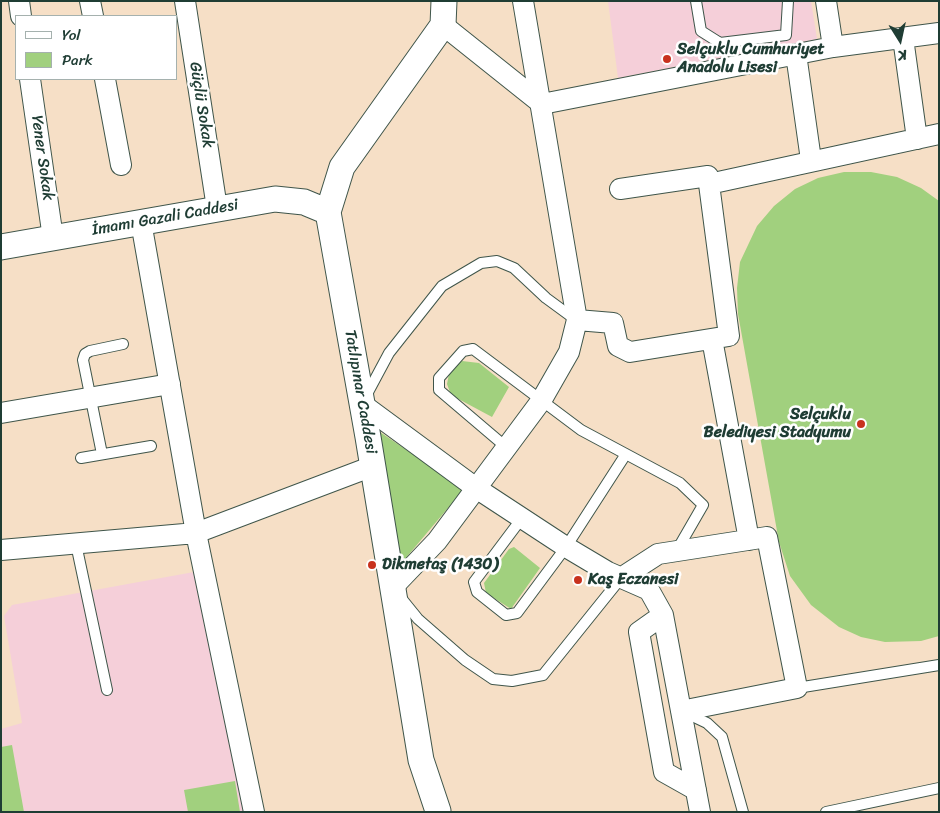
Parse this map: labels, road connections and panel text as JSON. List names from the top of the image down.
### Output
{
  "streets": {
    "street": [
      "Güçlü Sokak",
      "Yener Sokak",
      "İmamı Gazali Caddesi",
      "Tatlıpınar Caddesi"
    ]
  },
  "crossings": [
    ["Güçlü Sokak", "İmamı Gazali Caddesi"],
    ["Yener Sokak", "İmamı Gazali Caddesi"],
    ["İmamı Gazali Caddesi", "Tatlıpınar Caddesi"]
  ],
  "places": [
    "Selçuklu Cumhuriyet Anadolu Lisesi",
    "Selçuklu Belediyesi Stadyumu",
    "Dikmetaş (1430)",
    "Kaş Eczanesi"
  ],
  "legend": ["Yol", "Park"],
  "north": "bottom"
}
